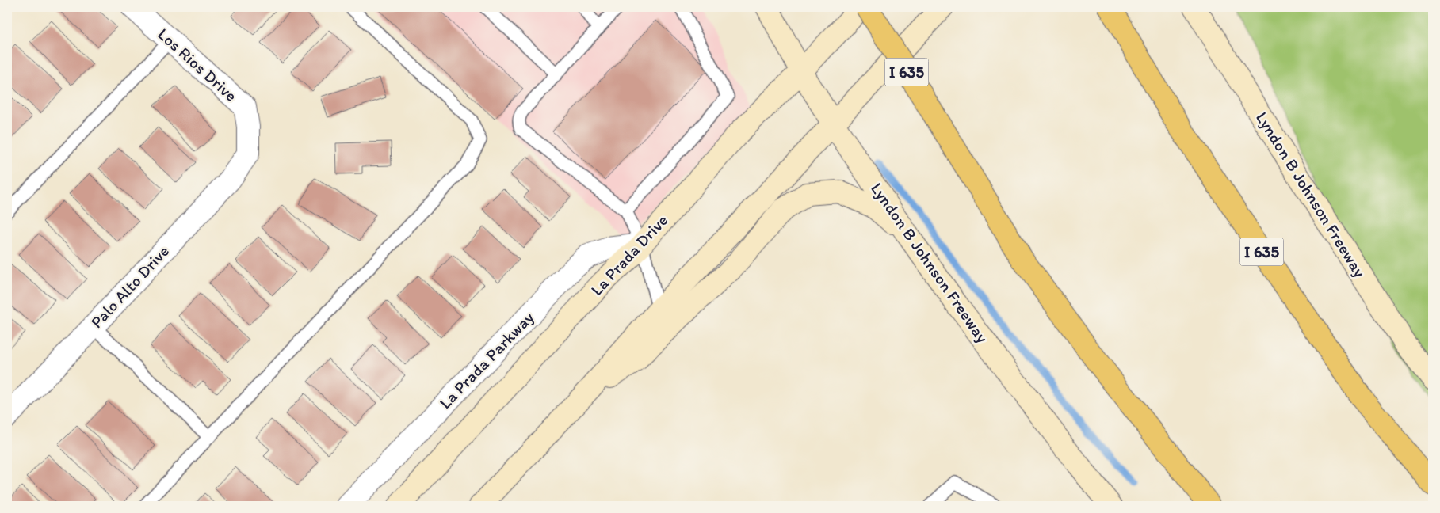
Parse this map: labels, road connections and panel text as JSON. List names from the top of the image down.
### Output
{
  "streets": {
    "highway": ["I 635"],
    "main road": ["Lyndon B Johnson Freeway", "La Prada Drive"],
    "street": ["Los Rios Drive", "Palo Alto Drive", "La Prada Parkway"]
  },
  "crossings": [
    ["Los Rios Drive", "Palo Alto Drive"],
    ["Lyndon B Johnson Freeway", "La Prada Drive"],
    ["La Prada Drive", "La Prada Parkway"]
  ]
}
